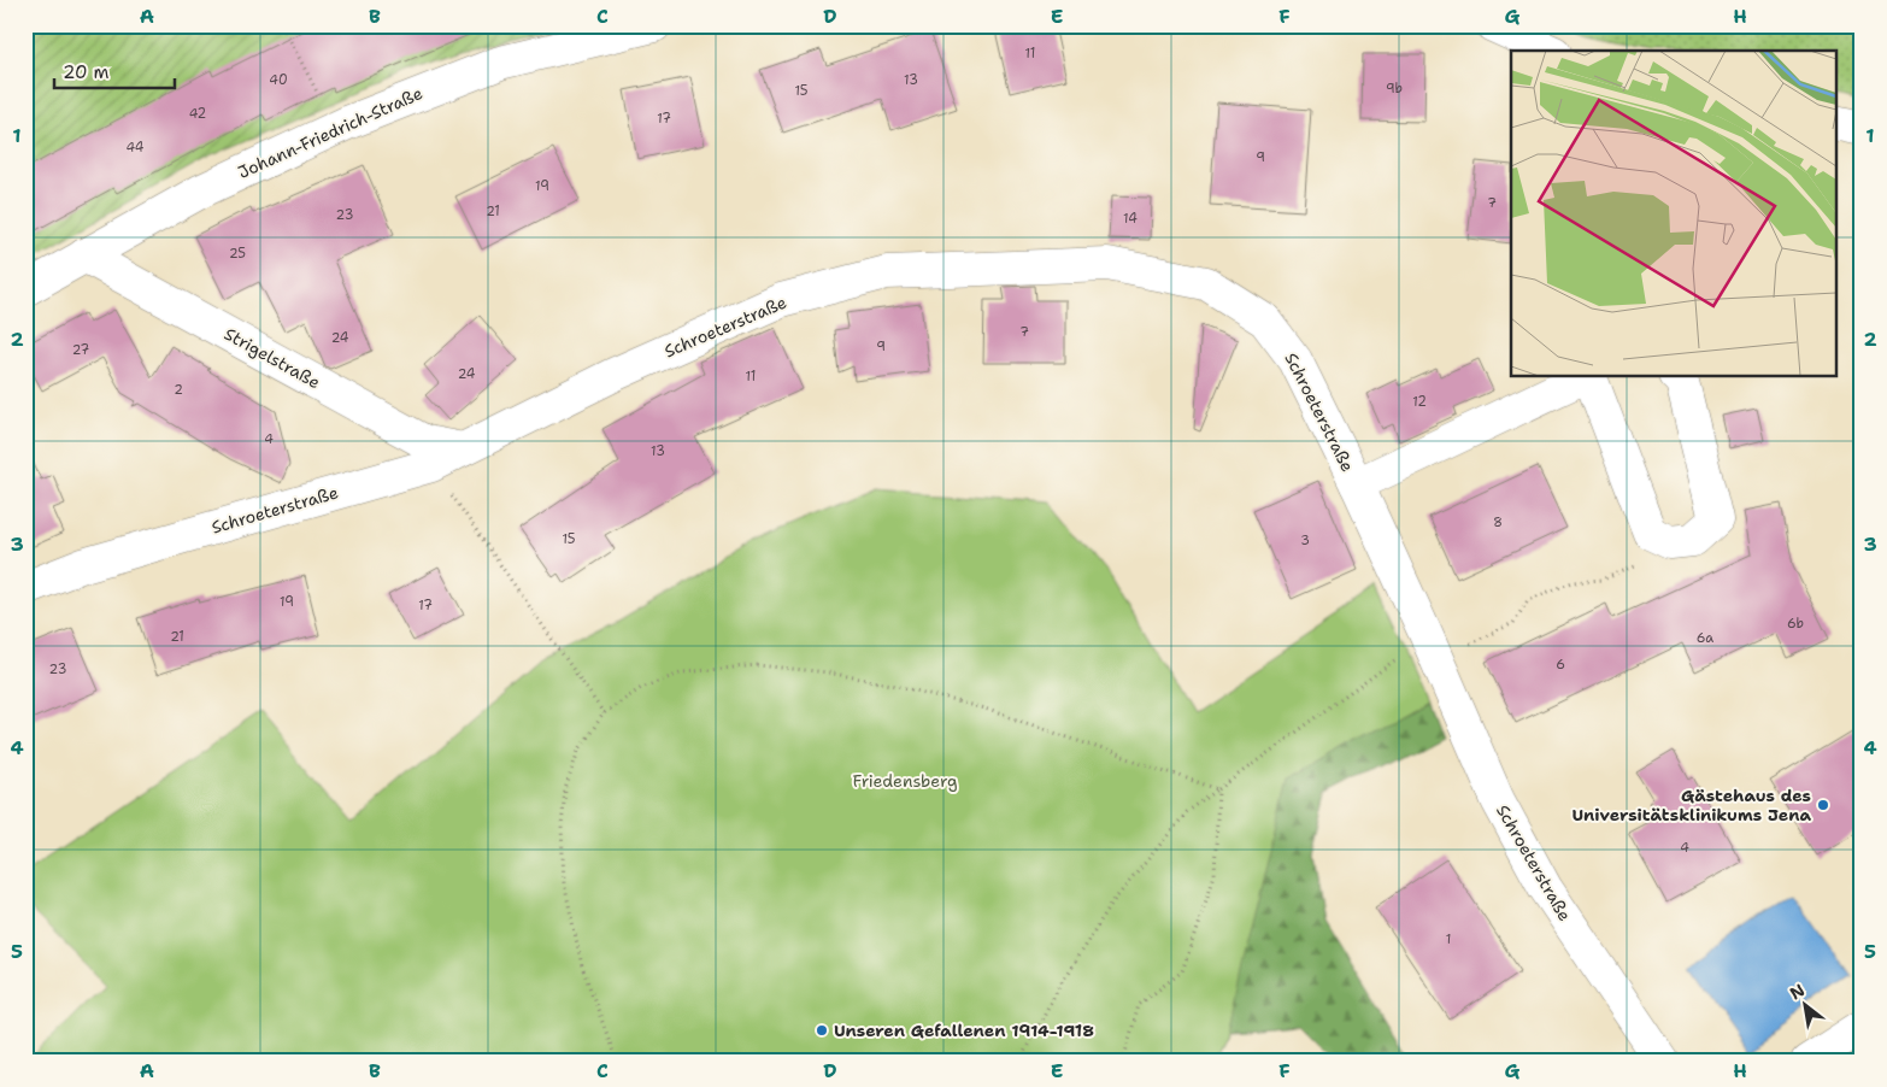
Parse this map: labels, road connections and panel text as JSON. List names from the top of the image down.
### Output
{
  "streets": {
    "street": ["Johann-Friedrich-Straße", "Schroeterstraße", "Strigelstraße"]
  },
  "crossings": [
    ["Johann-Friedrich-Straße", "Strigelstraße"],
    ["Schroeterstraße", "Strigelstraße"]
  ],
  "parks": ["Friedensberg"],
  "places": ["Gästehaus des Universitätsklinikums Jena", "Unseren Gefallenen 1914-1918"],
  "house_numbers": [
    "11",
    "40",
    "13",
    "9b",
    "15",
    "42",
    "17",
    "44",
    "9",
    "19",
    "7",
    "21",
    "23",
    "14",
    "25",
    "7",
    "24",
    "9",
    "27",
    "24",
    "11",
    "2",
    "12",
    "4",
    "13",
    "8",
    "15",
    "3",
    "19",
    "17",
    "6b",
    "21",
    "6a",
    "6",
    "23",
    "4",
    "1"
  ],
  "scale_bar": "20 m",
  "north": "top left",
  "grid": {
    "columns": [
      "A",
      "B",
      "C",
      "D",
      "E",
      "F",
      "G",
      "H"
    ],
    "rows": [
      "1",
      "2",
      "3",
      "4",
      "5"
    ]
  }
}
